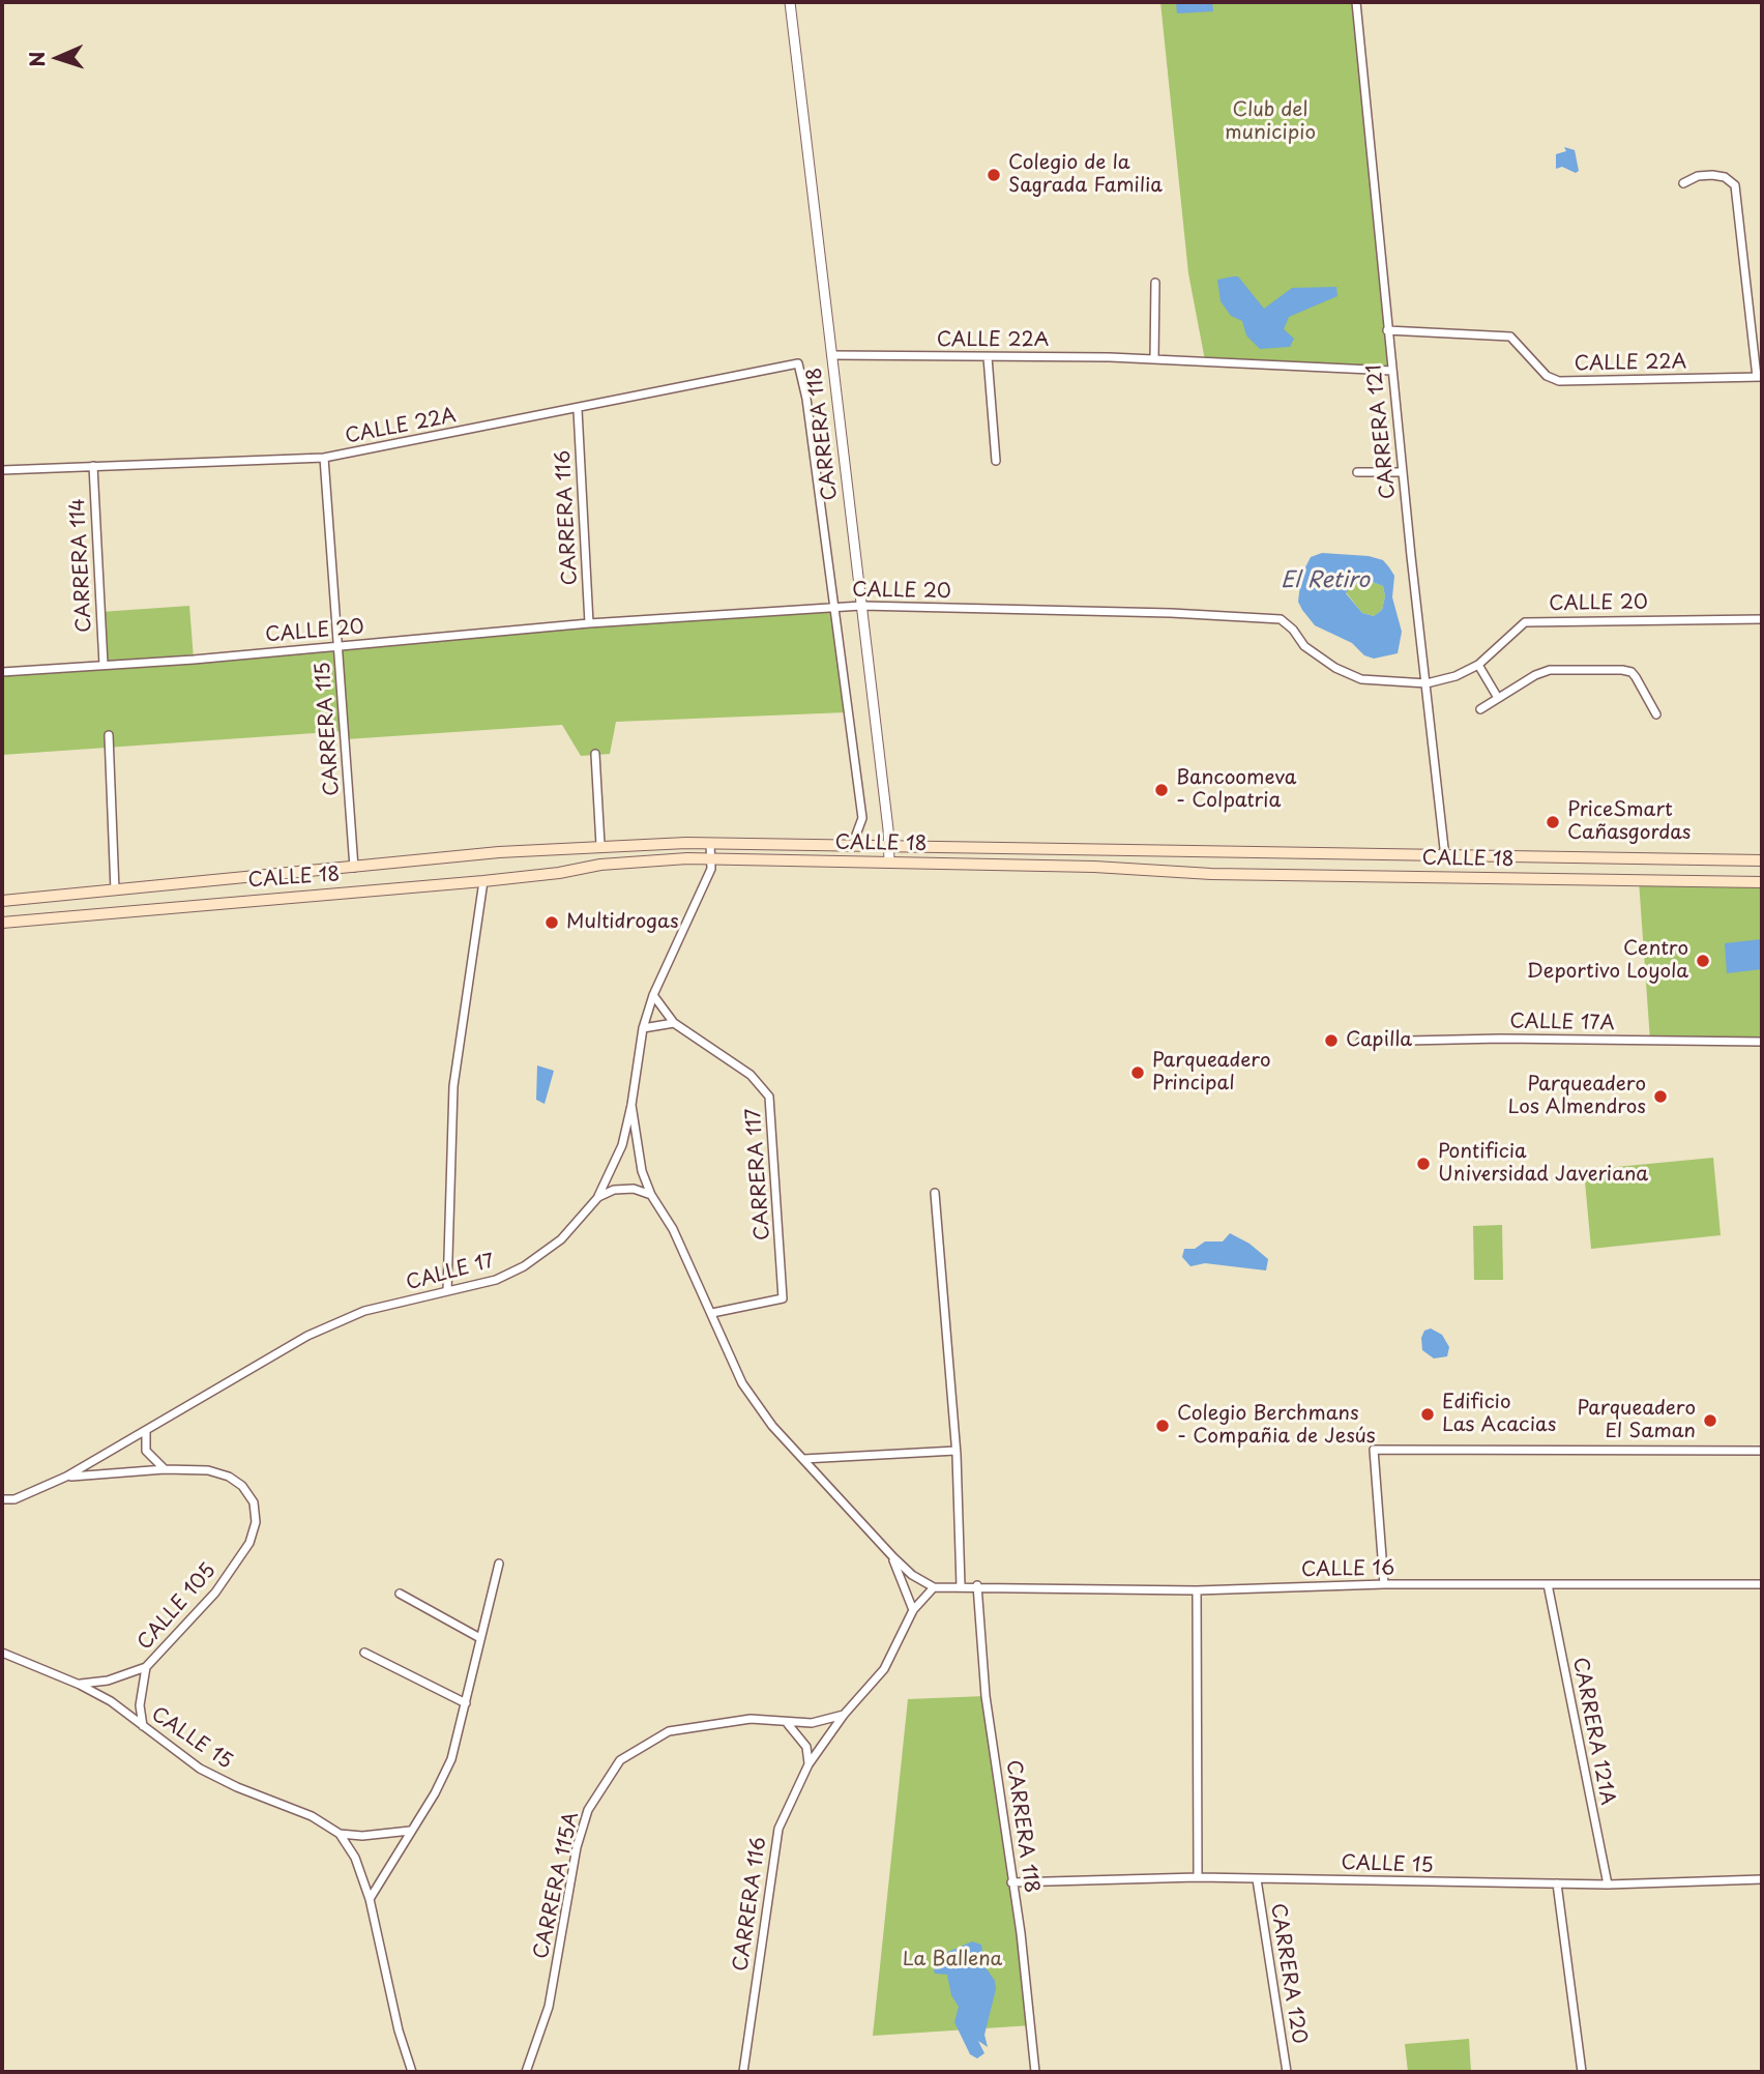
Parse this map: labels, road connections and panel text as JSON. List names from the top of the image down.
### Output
{
  "streets": {
    "main road": ["CALLE 18"],
    "street": [
      "CALLE 22A",
      "CARRERA 121",
      "CARRERA 118",
      "CARRERA 116",
      "CARRERA 114",
      "CALLE 20",
      "CARRERA 115",
      "CALLE 17A",
      "CARRERA 117",
      "CALLE 17",
      "CALLE 16",
      "CALLE 105",
      "CARRERA 121A",
      "CALLE 15",
      "CARRERA 115A",
      "CARRERA 120"
    ]
  },
  "crossings": [
    ["CALLE 22A", "CARRERA 121"],
    ["CALLE 22A", "CARRERA 118"],
    ["CALLE 22A", "CARRERA 116"],
    ["CALLE 22A", "CARRERA 114"],
    ["CALLE 22A", "CALLE 20"],
    ["CALLE 22A", "CARRERA 115"],
    ["CARRERA 121", "CALLE 20"],
    ["CARRERA 121", "CALLE 18"],
    ["CARRERA 118", "CALLE 20"],
    ["CARRERA 118", "CALLE 18"],
    ["CARRERA 118", "CALLE 16"],
    ["CARRERA 118", "CALLE 15"],
    ["CARRERA 116", "CALLE 20"],
    ["CARRERA 116", "CALLE 16"],
    ["CARRERA 114", "CALLE 20"],
    ["CALLE 20", "CARRERA 115"],
    ["CARRERA 115", "CALLE 18"],
    ["CALLE 17", "CALLE 105"],
    ["CALLE 16", "CARRERA 121A"],
    ["CALLE 105", "CALLE 15"],
    ["CARRERA 121A", "CALLE 15"],
    ["CALLE 15", "CARRERA 120"]
  ],
  "water": ["El Retiro"],
  "parks": ["Club del municipio", "La Ballena"],
  "places": [
    "Colegio de la Sagrada Familia",
    "Bancoomeva - Colpatria",
    "PriceSmart Cañasgordas",
    "Multidrogas",
    "Centro Deportivo Loyola",
    "Capilla",
    "Parqueadero Principal",
    "Parqueadero Los Almendros",
    "Pontificia Universidad Javeriana",
    "Edificio Las Acacias",
    "Parqueadero El Saman",
    "Colegio Berchmans - Compañia de Jesús"
  ],
  "north": "left"
}
